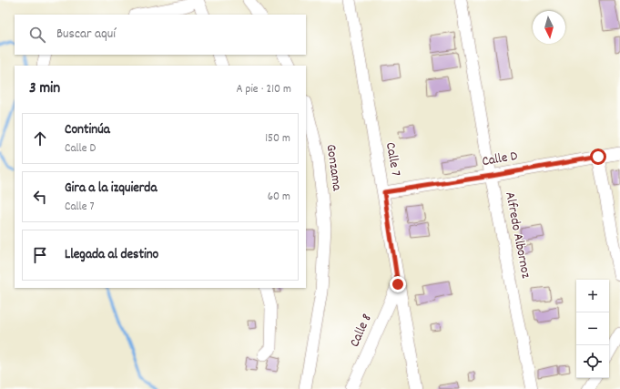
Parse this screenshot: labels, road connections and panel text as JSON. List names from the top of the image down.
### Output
{
  "streets": {
    "street": [
      "Calle 7",
      "Calle D",
      "Gonzama",
      "Alfredo Albornoz",
      "Calle 8"
    ]
  },
  "crossings": [
    ["Calle 7", "Calle D"],
    ["Calle 7", "Calle 8"],
    ["Calle D", "Alfredo Albornoz"]
  ],
  "north": "bottom",
  "page": {
    "search": "Buscar aquí",
    "heading": ["3 min", "A pie · 210 m"],
    "list": [
      ["Continúa", "Calle D", "150 m"],
      ["Gira a la izquierda", "Calle 7", "60 m"],
      "Llegada al destino"
    ],
    "map_buttons": ["+", "−"]
  }
}
